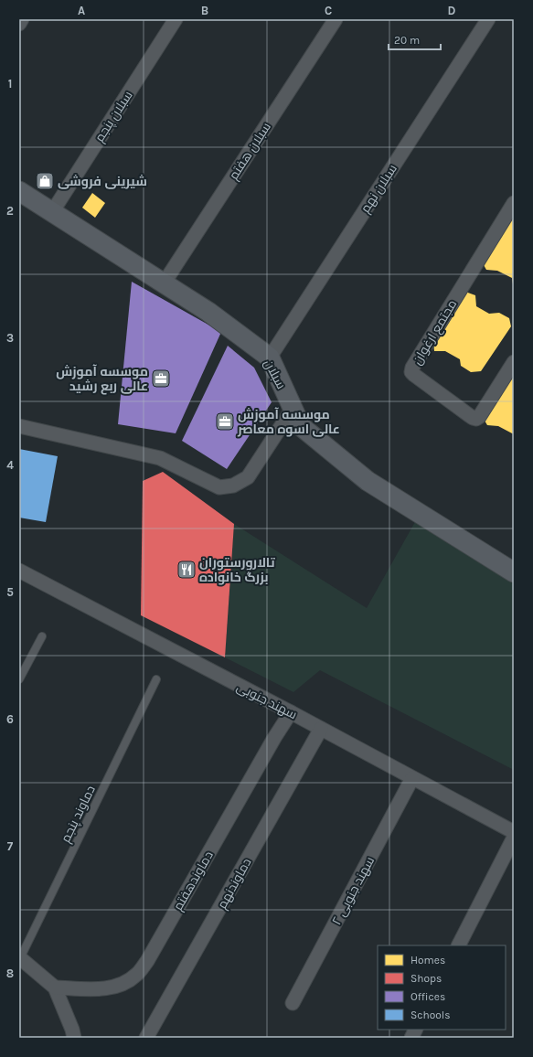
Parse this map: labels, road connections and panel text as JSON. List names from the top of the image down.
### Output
{
  "streets": {
    "street": [
      "سبلان پنجم",
      "سبلان هفتم",
      "سبلان نهم",
      "مجتمع ارغوان",
      "سبلان",
      "سهند جنوبی",
      "دماوندهفتم",
      "دماوندنهم",
      "سهند جنوبی ۲"
    ],
    "lane": ["دماوند پنجم"]
  },
  "crossings": [
    ["سبلان پنجم", "سبلان"],
    ["سبلان هفتم", "سبلان"],
    ["سبلان نهم", "سبلان"],
    ["سهند جنوبی", "دماوندهفتم"],
    ["سهند جنوبی", "دماوندنهم"],
    ["سهند جنوبی", "سهند جنوبی ۲"]
  ],
  "places": {
    "shop": ["شیرینی فروشی"],
    "office": ["موسسه آموزش عالی ربع رشید", "موسسه آموزش عالی اسوه معاصر"],
    "restaurant": ["تالارورستوران بزرگ خانواده"]
  },
  "legend": [
    "Homes",
    "Shops",
    "Offices",
    "Schools"
  ],
  "scale_bar": "20 m",
  "grid": {
    "columns": [
      "A",
      "B",
      "C",
      "D"
    ],
    "rows": [
      "1",
      "2",
      "3",
      "4",
      "5",
      "6",
      "7",
      "8"
    ]
  }
}
